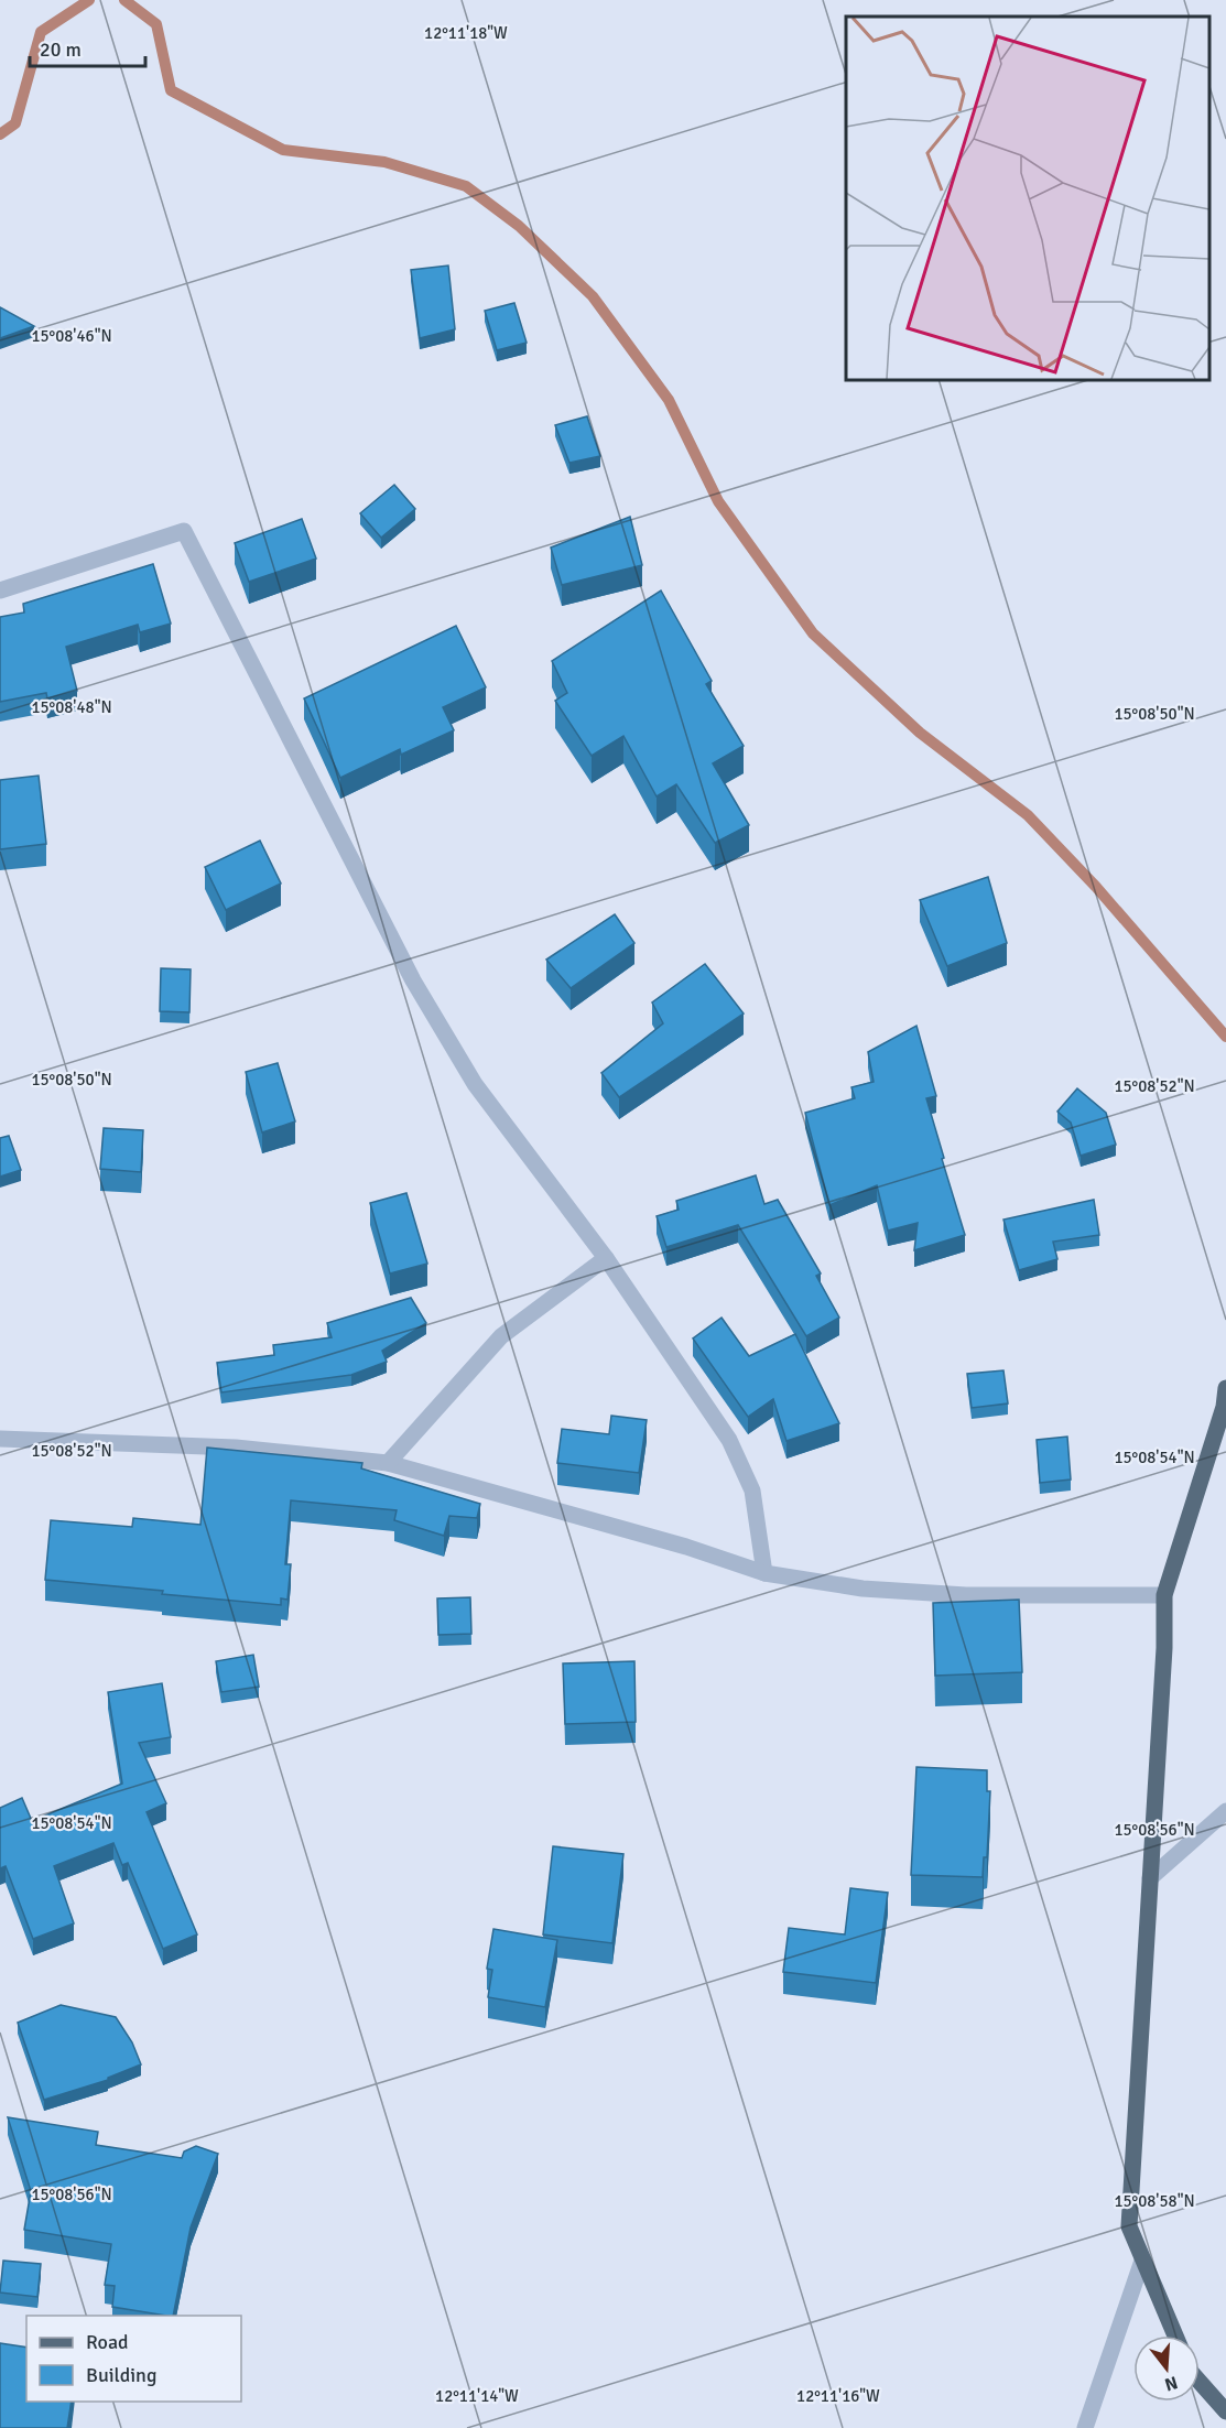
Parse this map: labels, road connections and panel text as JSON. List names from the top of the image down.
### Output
{
  "legend": ["Road", "Building"],
  "scale_bar": "20 m",
  "north": "bottom",
  "coordinates": [
    "12°11'18\"W",
    "15°08'46\"N",
    "15°08'48\"N",
    "15°08'50\"N",
    "15°08'52\"N",
    "15°08'54\"N",
    "15°08'56\"N",
    "15°08'58\"N",
    "12°11'14\"W",
    "12°11'16\"W"
  ]
}
